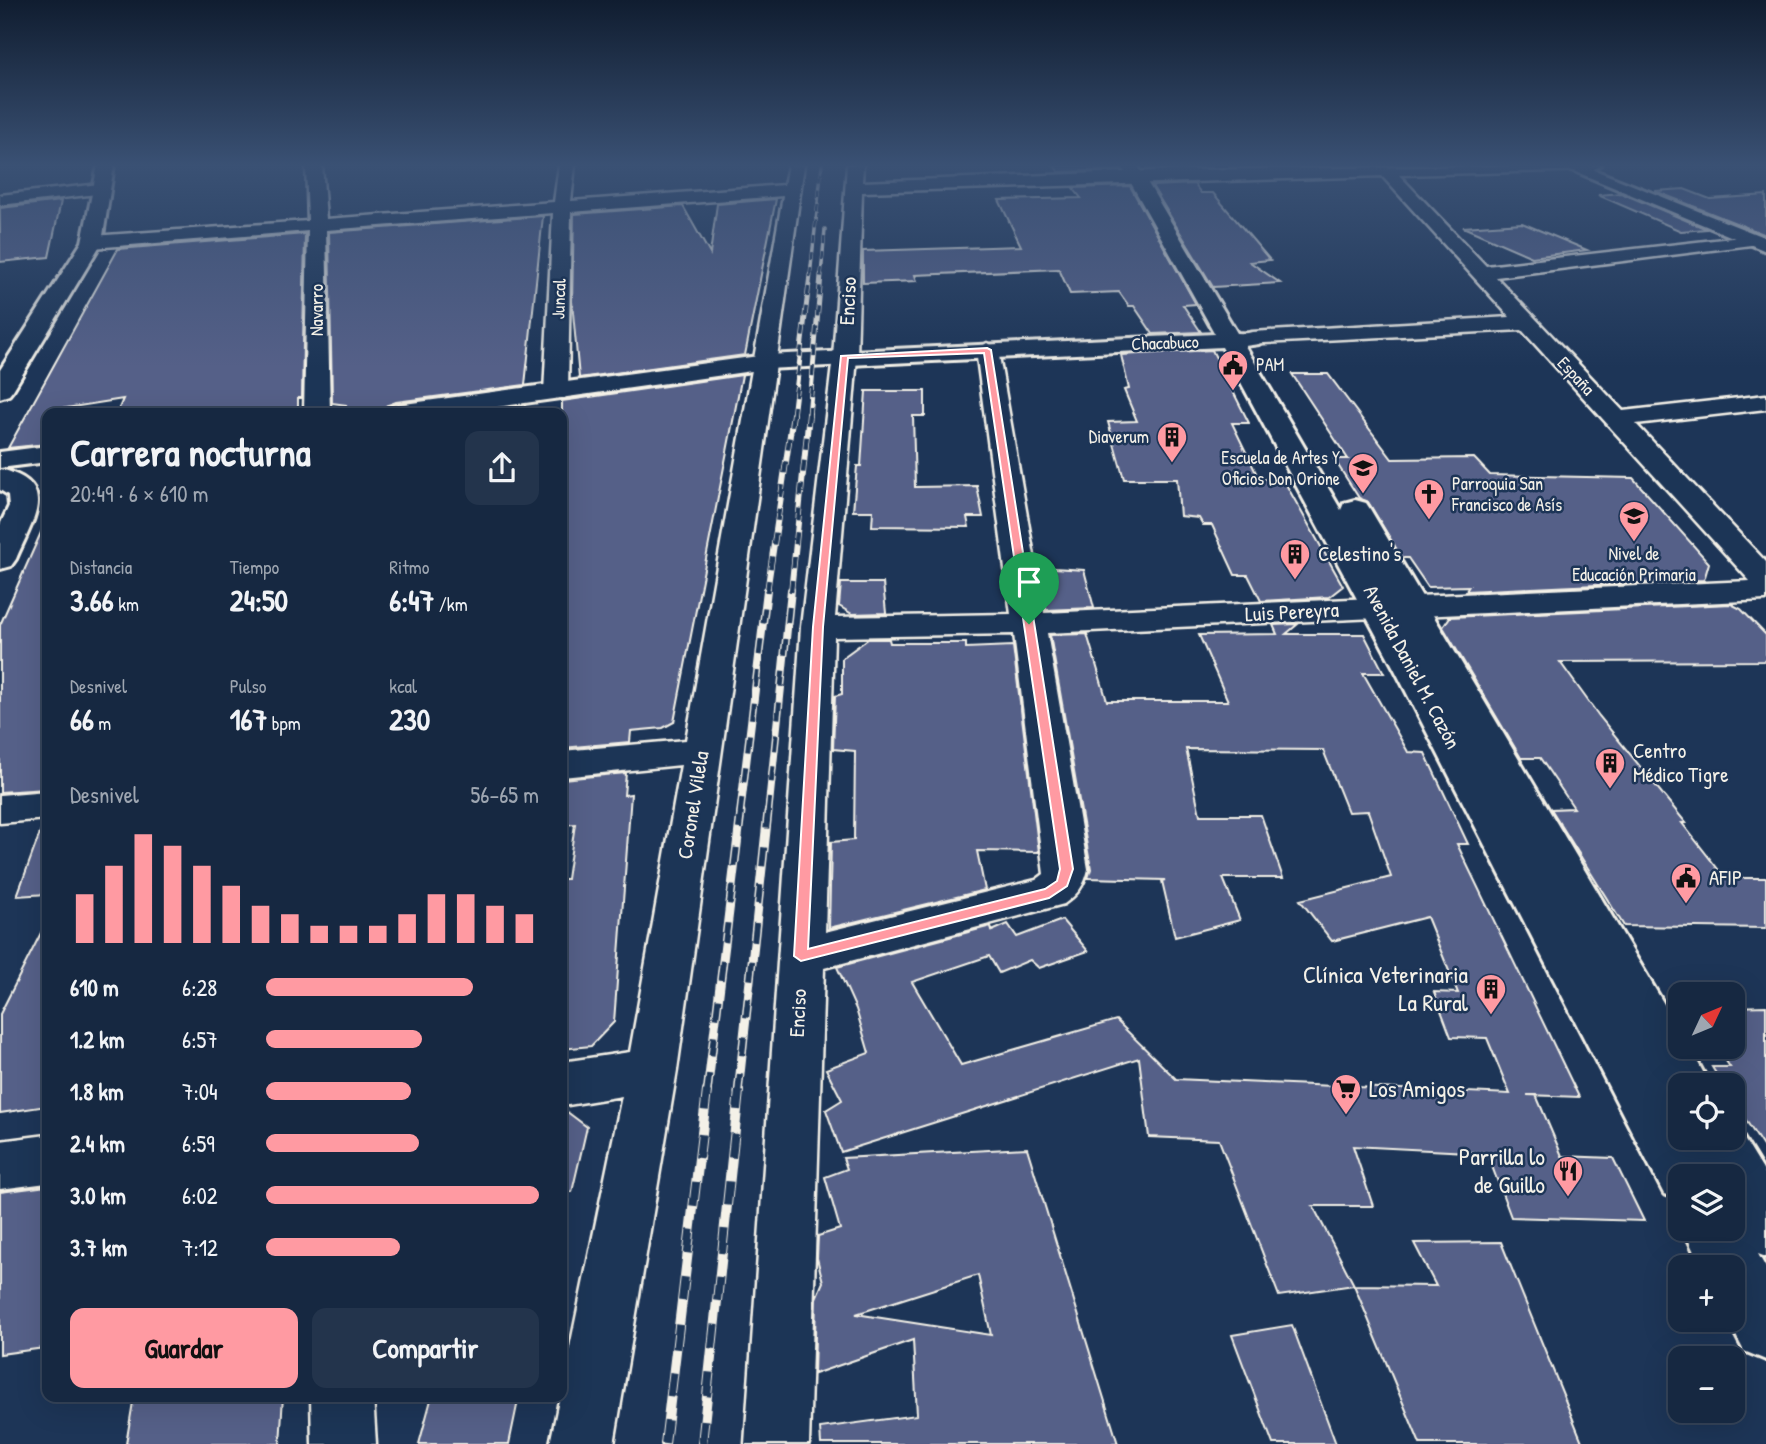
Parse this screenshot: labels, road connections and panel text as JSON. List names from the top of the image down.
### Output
{
  "streets": {
    "main road": ["Chacabuco", "Avenida Daniel M. Cazón"],
    "street": [
      "Juncal",
      "Enciso",
      "Navarro",
      "España",
      "Luis Pereyra",
      "Coronel Vilela"
    ]
  },
  "crossings": [
    ["Enciso", "Chacabuco"],
    ["Enciso", "Luis Pereyra"],
    ["Chacabuco", "España"],
    ["Chacabuco", "Avenida Daniel M. Cazón"],
    ["Chacabuco", "Coronel Vilela"],
    ["Luis Pereyra", "Avenida Daniel M. Cazón"]
  ],
  "places": {
    "public building": ["PAM", "AFIP"],
    "building": [
      "Diaverum",
      "Celestino's",
      "Centro Médico Tigre",
      "Clínica Veterinaria La Rural"
    ],
    "school or university": ["Escuela de Artes Y Oficios Don Orione", "Nivel de Educación Primaria"],
    "church": ["Parroquia San Francisco de Asís"],
    "supermarket": ["Los Amigos"],
    "restaurant": ["Parrilla lo de Guillo"]
  },
  "north": "top right",
  "page": {
    "heading": ["Carrera nocturna", "20:49 · 6 × 610 m"],
    "stats": [
      ["Distancia", "3.66 km"],
      ["Tiempo", "24:50"],
      ["Ritmo", "6:47 /km"],
      ["Desnivel", "66 m"],
      ["Pulso", "167 bpm"],
      ["kcal", "230"]
    ],
    "chart": ["Desnivel", "56–65 m"],
    "list": [
      {
        "name": "610 m",
        "note": "6:28"
      },
      {
        "name": "1.2 km",
        "note": "6:57"
      },
      {
        "name": "1.8 km",
        "note": "7:04"
      },
      {
        "name": "2.4 km",
        "note": "6:59"
      },
      {
        "name": "3.0 km",
        "note": "6:02"
      },
      {
        "name": "3.7 km",
        "note": "7:12"
      }
    ],
    "map_buttons": ["+", "−"],
    "buttons": ["Guardar", "Compartir"]
  }
}
